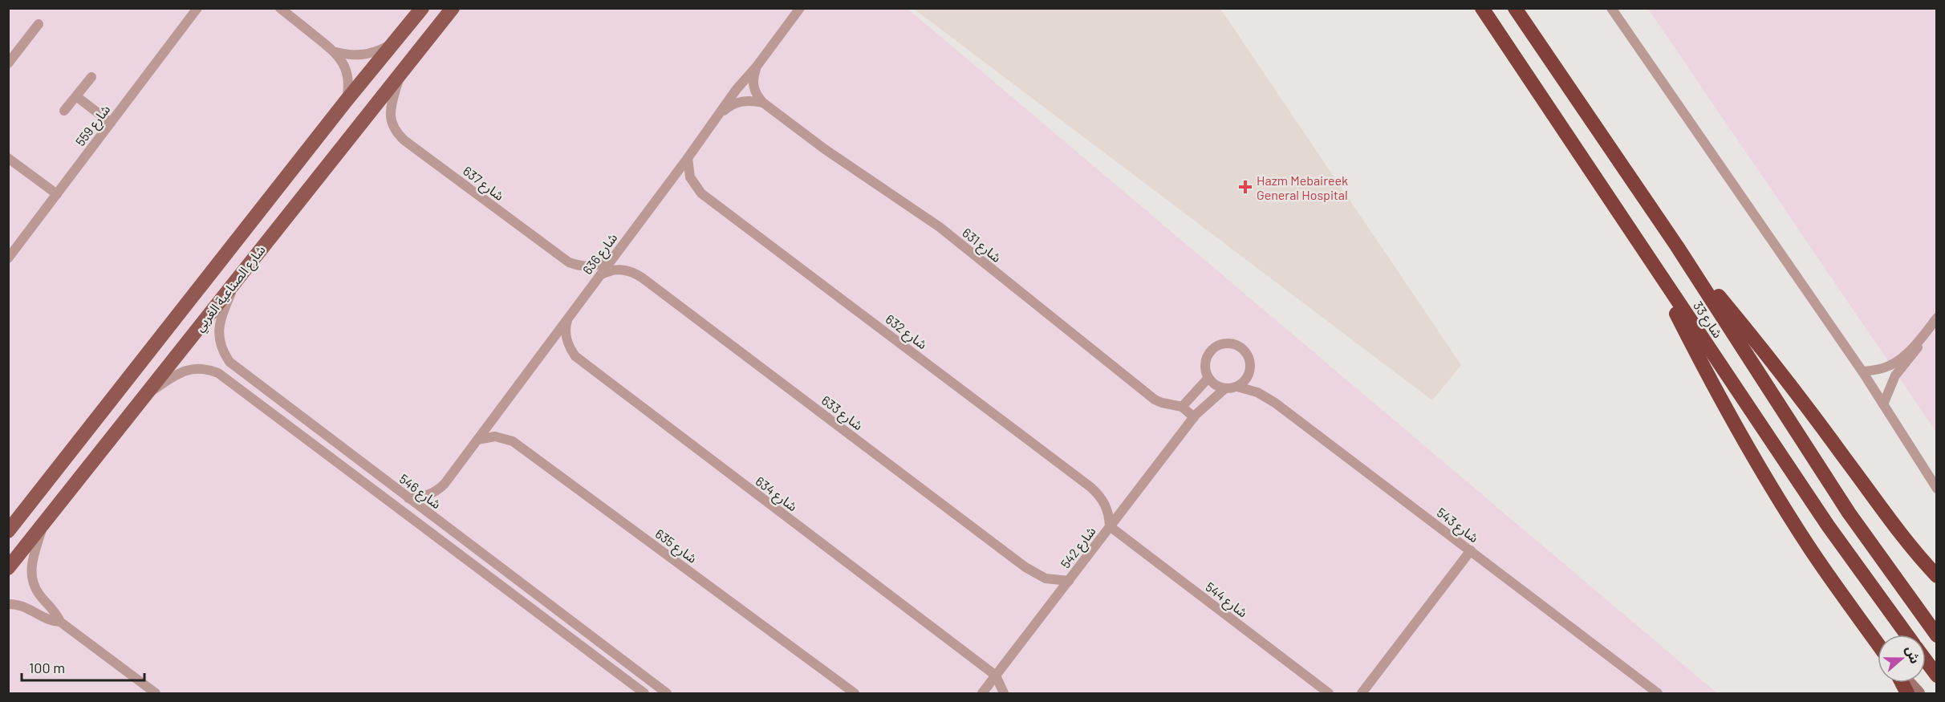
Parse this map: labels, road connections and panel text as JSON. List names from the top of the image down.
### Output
{
  "streets": {
    "highway": ["شارع 33"],
    "main road": ["شارع الصناعية الغربي"],
    "street": [
      "شارع 559",
      "شارع 637",
      "شارع 631",
      "شارع 636",
      "شارع 632",
      "شارع 633",
      "شارع 546",
      "شارع 634",
      "شارع 543",
      "شارع 635",
      "شارع 542",
      "شارع 544"
    ]
  },
  "crossings": [
    ["شارع 637", "شارع 636"],
    ["شارع 637", "شارع الصناعية الغربي"],
    ["شارع 631", "شارع 636"],
    ["شارع 636", "شارع 632"],
    ["شارع 636", "شارع 633"],
    ["شارع 636", "شارع 546"],
    ["شارع 636", "شارع 634"],
    ["شارع 636", "شارع 635"],
    ["شارع الصناعية الغربي", "شارع 546"],
    ["شارع 632", "شارع 542"],
    ["شارع 632", "شارع 544"],
    ["شارع 633", "شارع 542"],
    ["شارع 634", "شارع 542"],
    ["شارع 543", "شارع 542"],
    ["شارع 542", "شارع 544"]
  ],
  "places": {
    "health": ["Hazm Mebaireek General Hospital"]
  },
  "scale_bar": "100 m",
  "north": "right"
}
